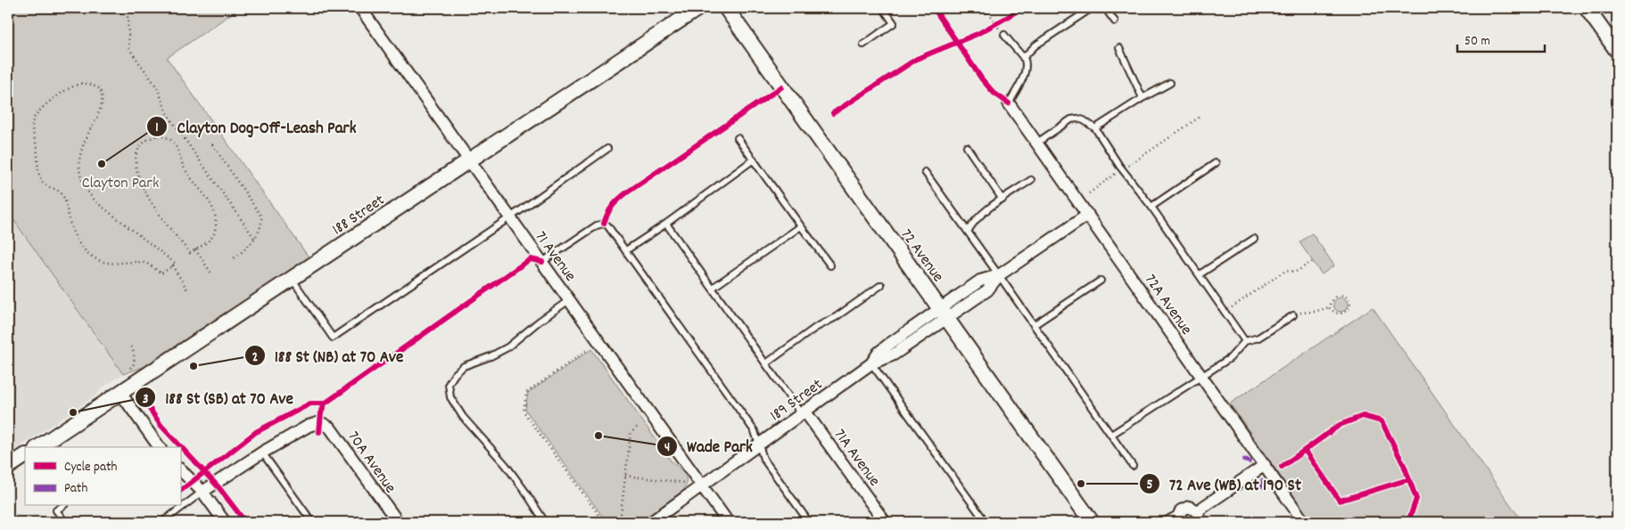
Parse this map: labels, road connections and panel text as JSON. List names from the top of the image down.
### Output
{
  "streets": {
    "street": [
      "188 Street",
      "72 Avenue",
      "71 Avenue",
      "72A Avenue",
      "189 Street",
      "71A Avenue",
      "70A Avenue"
    ]
  },
  "crossings": [
    ["188 Street", "71 Avenue"],
    ["72 Avenue", "189 Street"],
    ["71 Avenue", "189 Street"],
    ["72A Avenue", "189 Street"],
    ["189 Street", "71A Avenue"]
  ],
  "parks": ["Clayton Park"],
  "places": [
    "Clayton Dog-Off-Leash Park",
    "188 St (NB) at 70 Ave",
    "188 St (SB) at 70 Ave",
    "Wade Park",
    "72 Ave (WB) at 190 St"
  ],
  "legend": ["Cycle path", "Path"],
  "scale_bar": "50 m"
}
